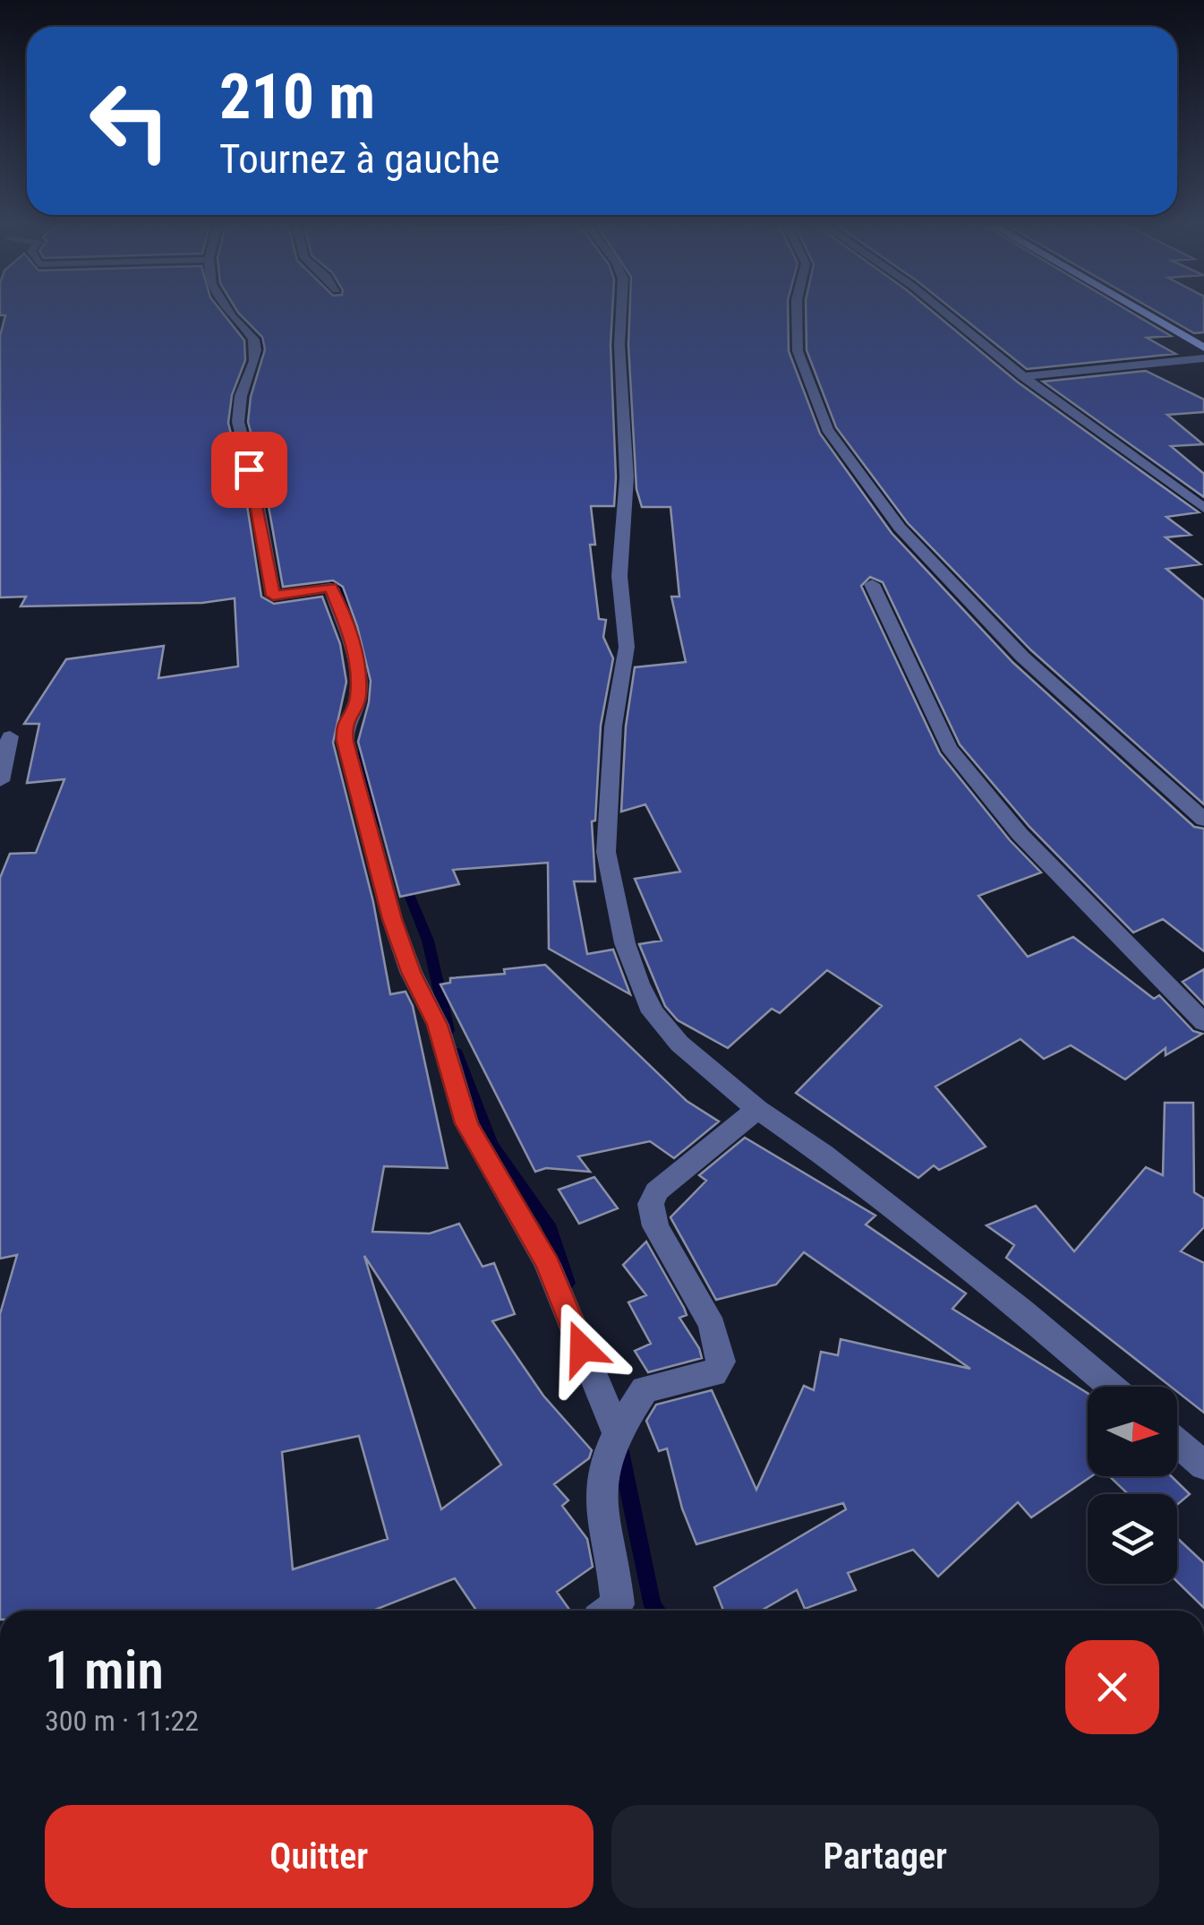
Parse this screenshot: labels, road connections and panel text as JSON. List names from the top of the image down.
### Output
{
  "north": "right",
  "page": {
    "turn": ["210 m", "Tournez à gauche"],
    "heading": ["1 min", "300 m · 11:22"],
    "buttons": ["Quitter", "Partager"]
  }
}
